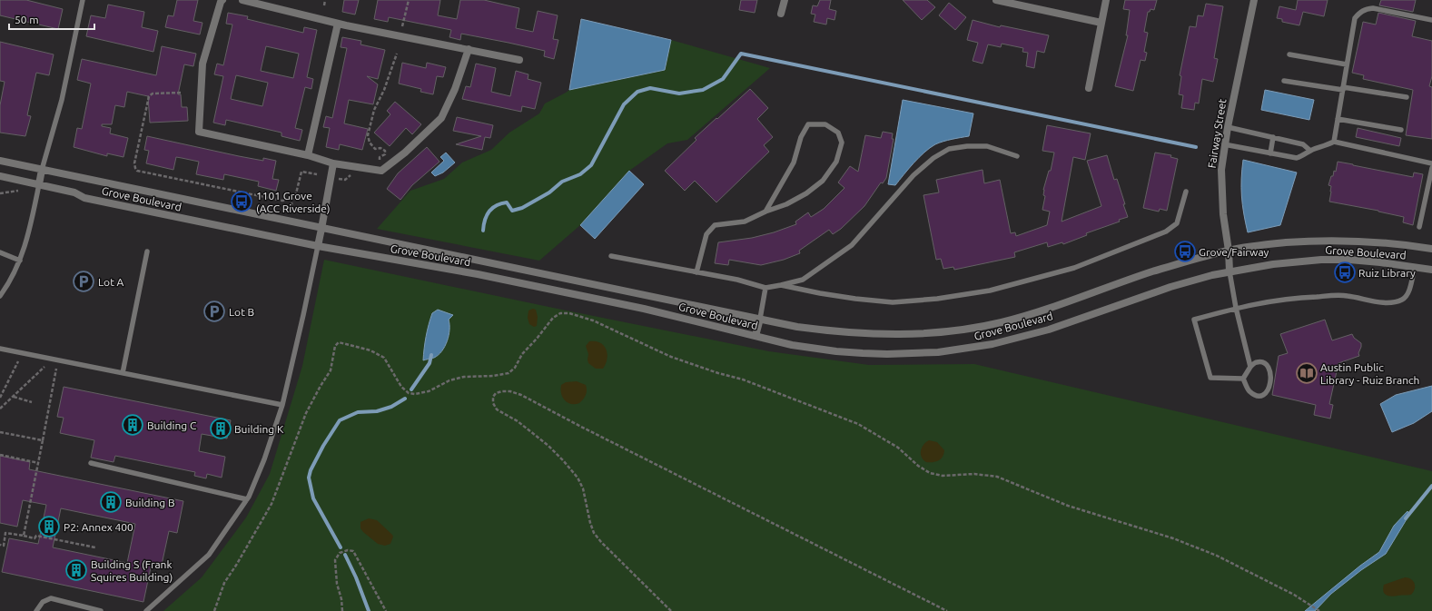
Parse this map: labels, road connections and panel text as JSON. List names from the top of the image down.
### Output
{
  "streets": {
    "street": ["Fairway Street", "Grove Boulevard"]
  },
  "crossings": [
    ["Fairway Street", "Grove Boulevard"]
  ],
  "places": {
    "bus stop": ["1101 Grove (ACC Riverside)", "Grove/Fairway", "Ruiz Library"],
    "parking": ["Lot A", "Lot B"],
    "library": ["Austin Public Library - Ruiz Branch"],
    "building": [
      "Building C",
      "Building K",
      "Building B",
      "P2: Annex 400",
      "Building S (Frank Squires Building)"
    ]
  },
  "scale_bar": "50 m"
}
